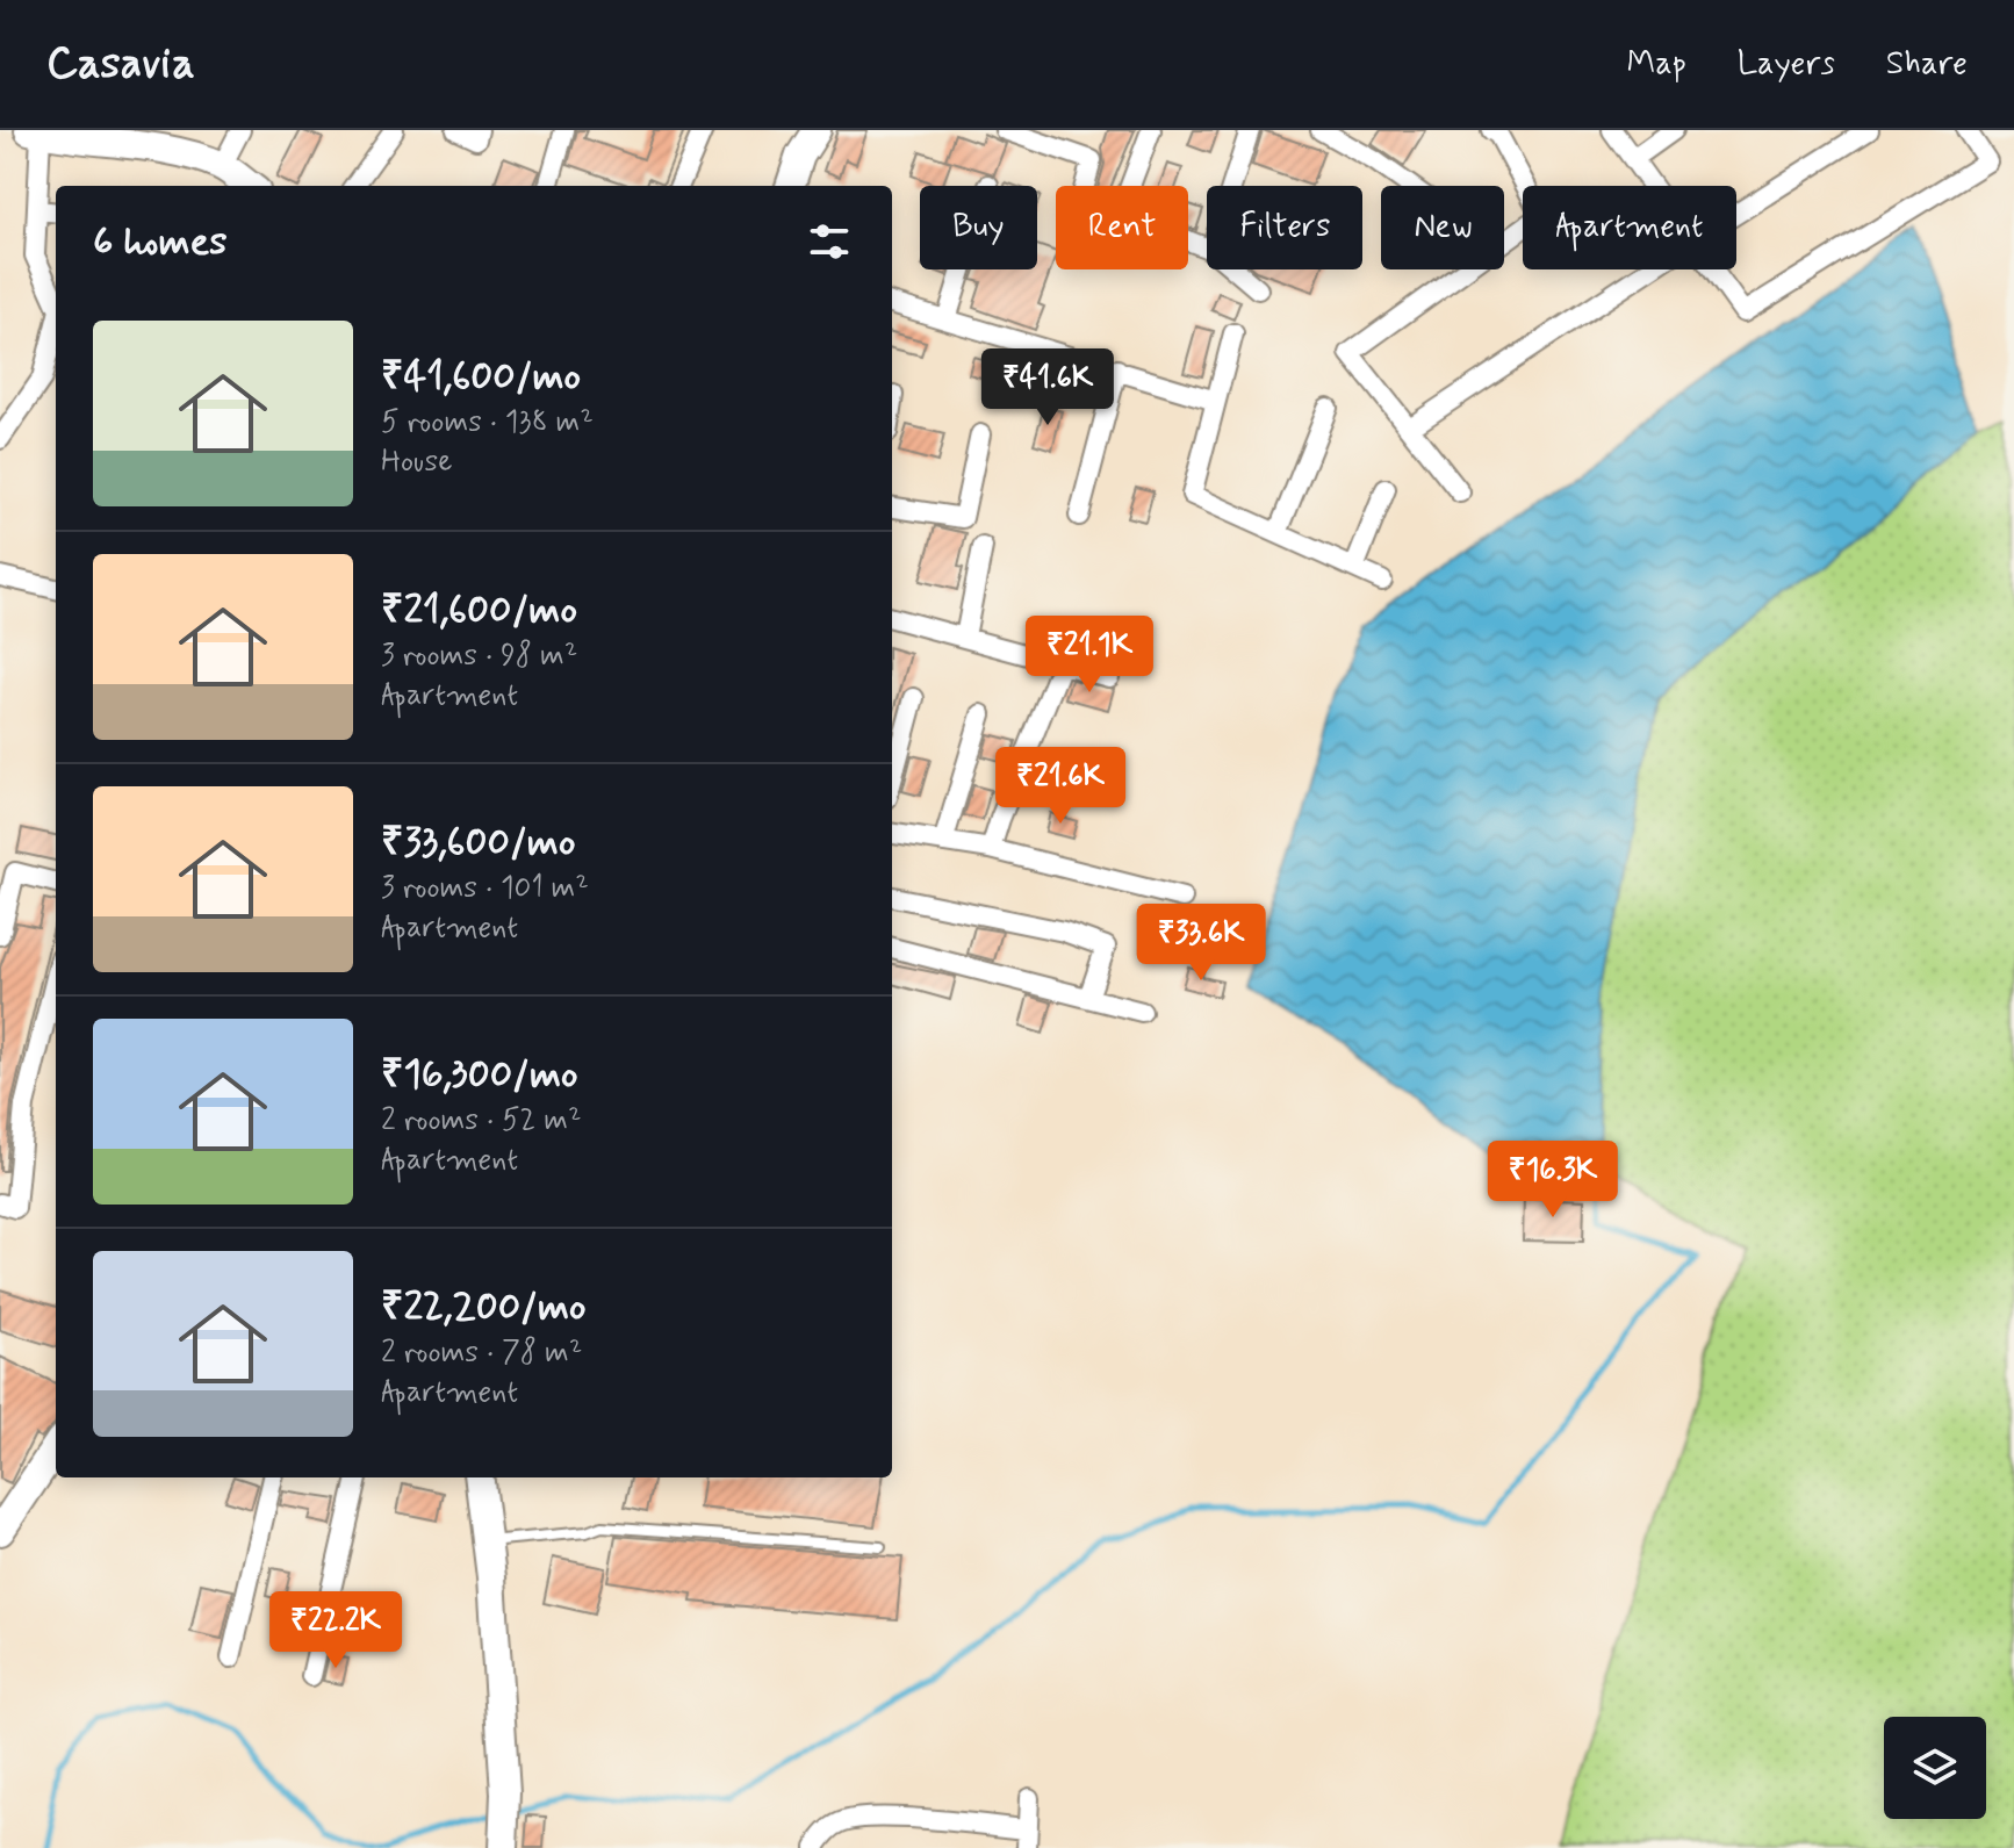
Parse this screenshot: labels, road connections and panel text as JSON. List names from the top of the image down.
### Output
{
  "page": {
    "header": "Casavia",
    "nav": ["Map", "Layers", "Share"],
    "chip": [
      "Buy",
      "Rent",
      "Filters",
      "New",
      "Apartment"
    ],
    "heading": "6 homes",
    "list": [
      {
        "name": "₹41,600/mo",
        "note": "5 rooms · 138 m² · House"
      },
      {
        "name": "₹21,600/mo",
        "note": "3 rooms · 98 m² · Apartment"
      },
      {
        "name": "₹33,600/mo",
        "note": "3 rooms · 101 m² · Apartment"
      },
      {
        "name": "₹16,300/mo",
        "note": "2 rooms · 52 m² · Apartment"
      },
      {
        "name": "₹22,200/mo",
        "note": "2 rooms · 78 m² · Apartment"
      }
    ],
    "price": [
      "₹41.6K",
      "₹21.1K",
      "₹21.6K",
      "₹33.6K",
      "₹16.3K",
      "₹22.2K"
    ]
  }
}
